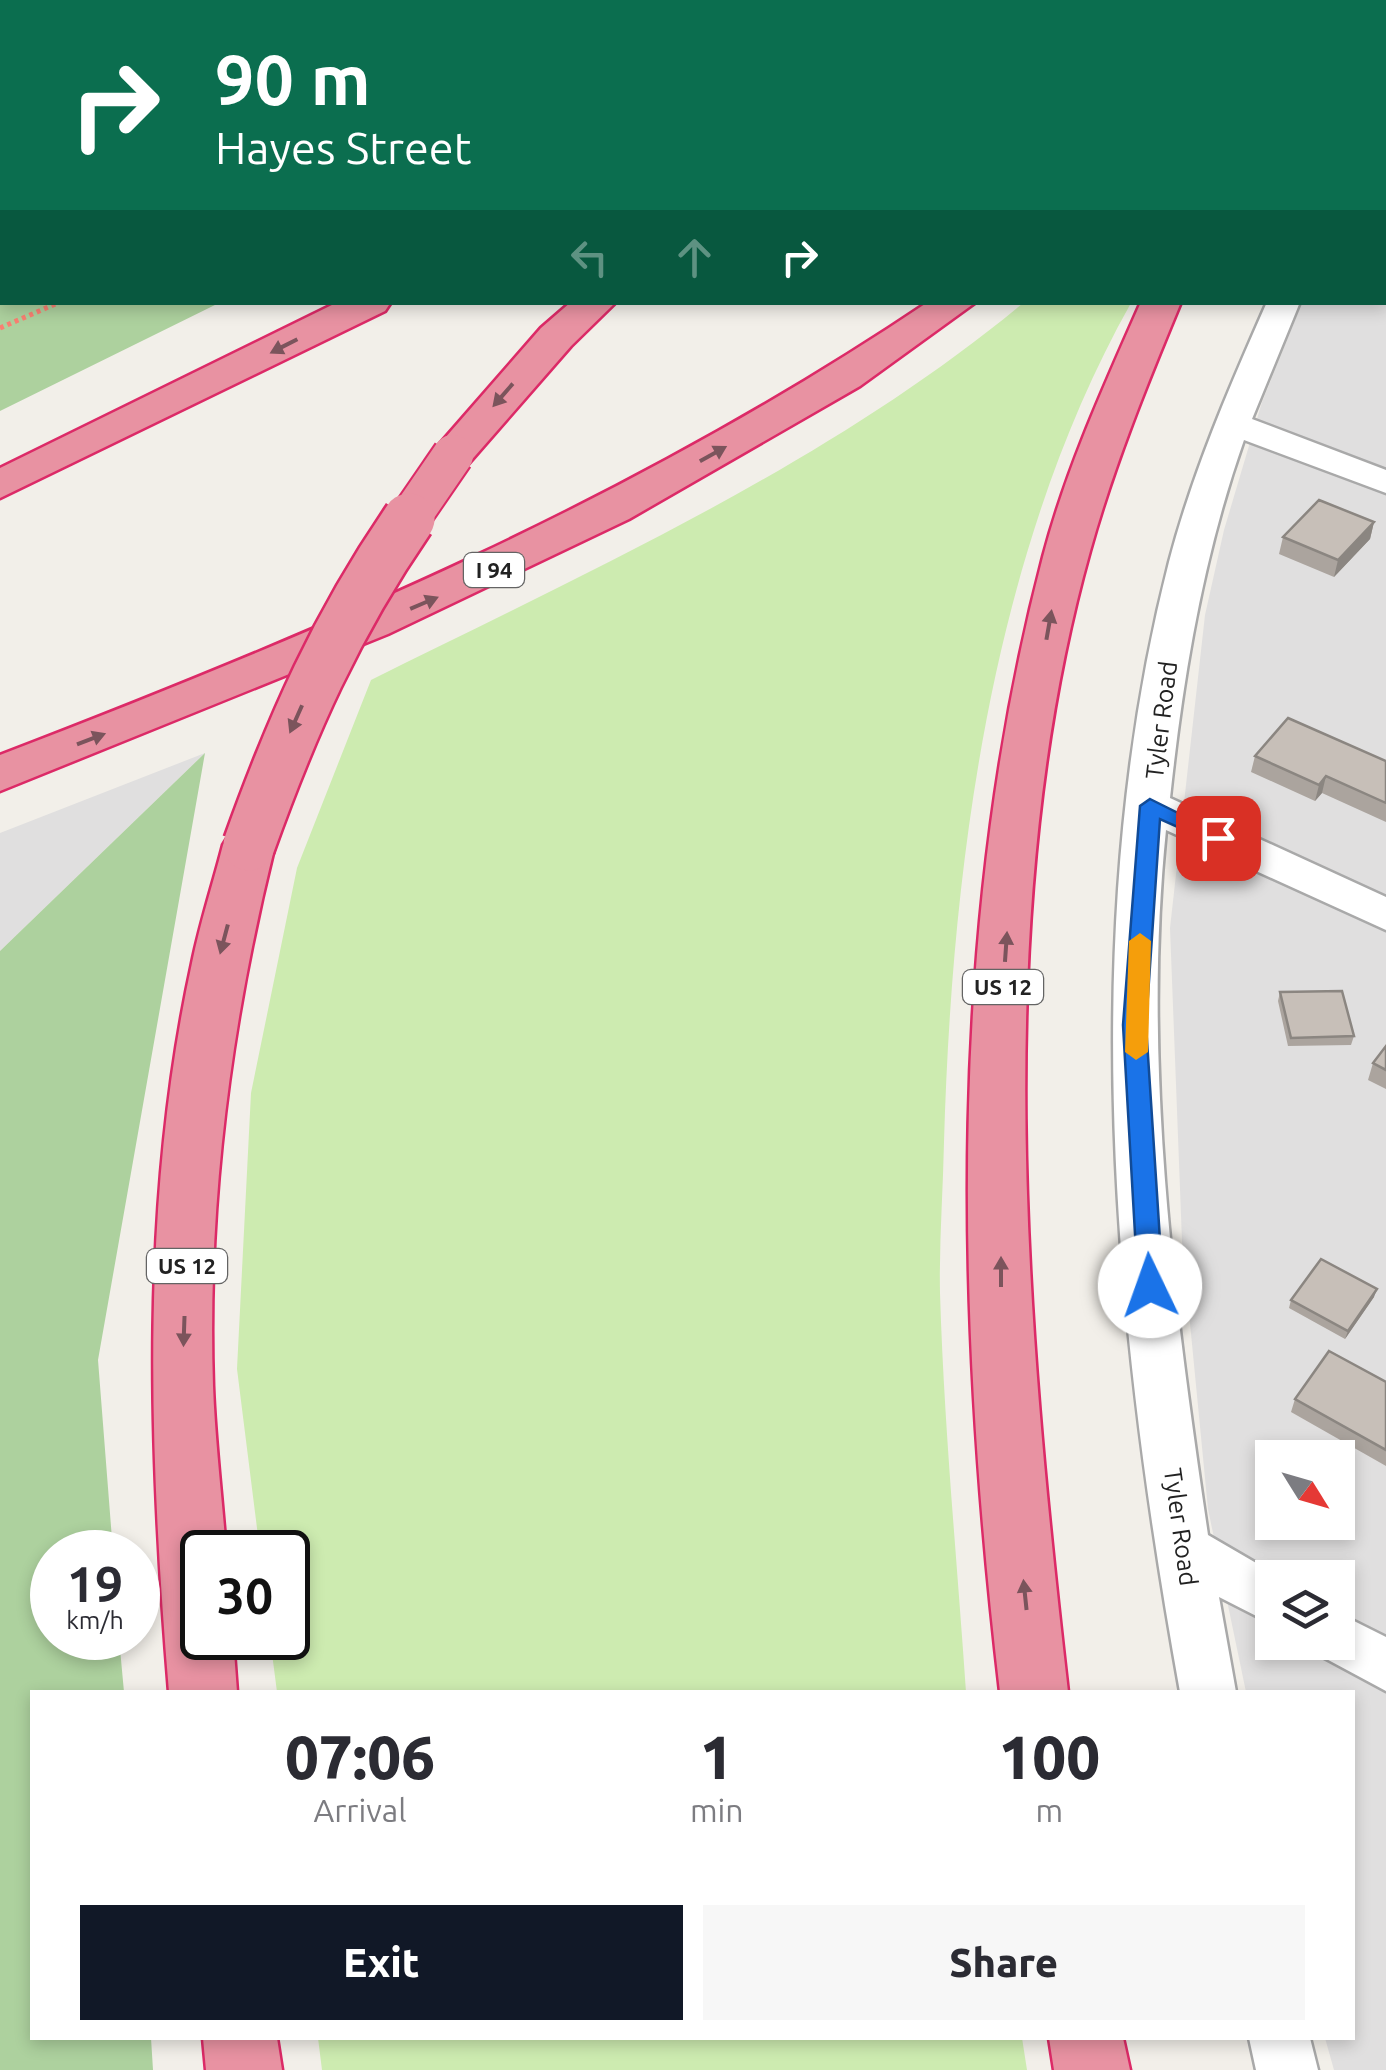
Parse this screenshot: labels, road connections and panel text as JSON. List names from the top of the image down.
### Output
{
  "streets": {
    "highway": ["I 94", "US 12"],
    "street": ["Tyler Road"]
  },
  "north": "bottom right",
  "page": {
    "turn": ["90 m", "Hayes Street"],
    "speed": "19 km/h",
    "limit": "30",
    "eta": [
      "07:06",
      "Arrival",
      "1",
      "min",
      "100",
      "m"
    ],
    "buttons": ["Exit", "Share"]
  }
}
